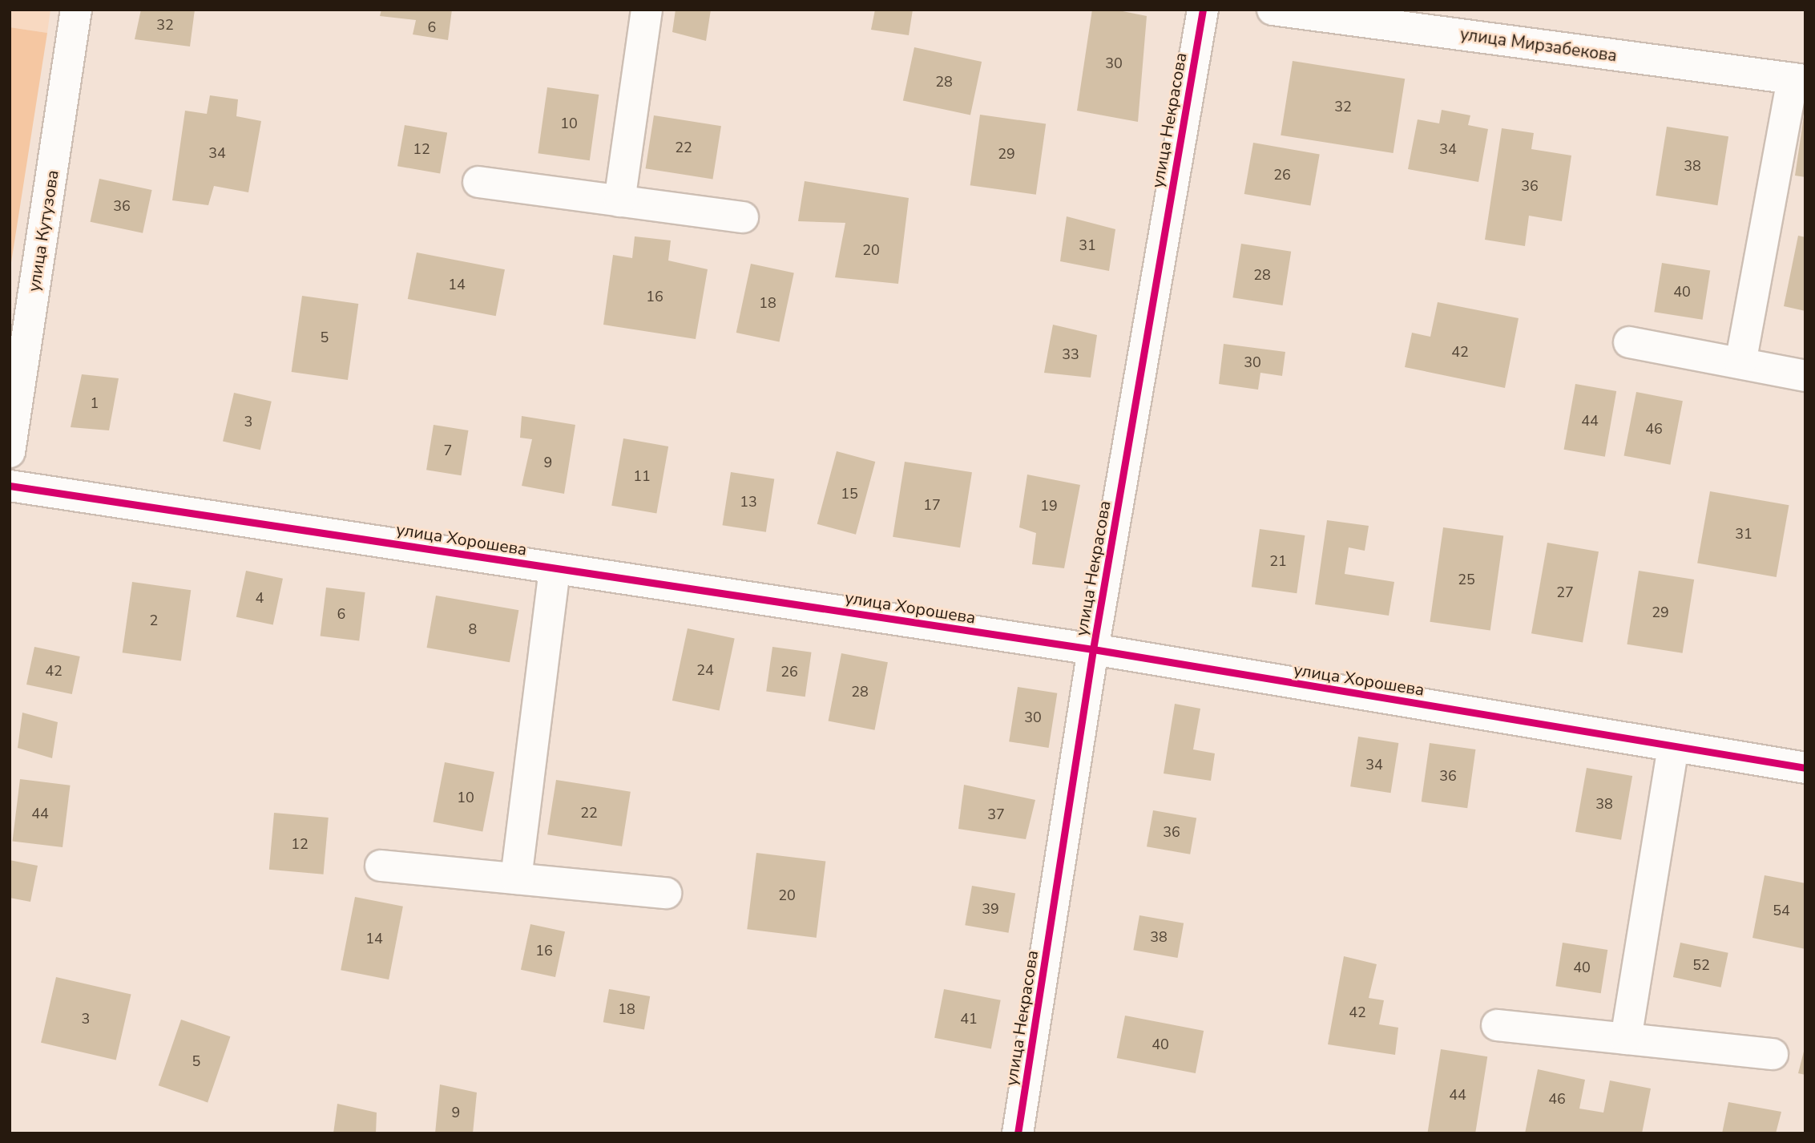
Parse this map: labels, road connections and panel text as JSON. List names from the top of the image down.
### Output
{
  "streets": {
    "street": [
      "улица Мирзабекова",
      "улица Некрасова",
      "улица Кутузова",
      "улица Хорошева"
    ]
  },
  "crossings": [
    ["улица Некрасова", "улица Хорошева"]
  ],
  "house_numbers": [
    "32",
    "6",
    "30",
    "28",
    "32",
    "10",
    "22",
    "12",
    "34",
    "34",
    "29",
    "38",
    "26",
    "36",
    "36",
    "31",
    "20",
    "28",
    "14",
    "40",
    "16",
    "18",
    "5",
    "42",
    "33",
    "30",
    "1",
    "44",
    "3",
    "46",
    "7",
    "9",
    "11",
    "15",
    "13",
    "17",
    "19",
    "31",
    "21",
    "25",
    "27",
    "4",
    "29",
    "6",
    "2",
    "8",
    "24",
    "42",
    "26",
    "28",
    "30",
    "34",
    "36",
    "10",
    "38",
    "22",
    "44",
    "37",
    "36",
    "12",
    "20",
    "39",
    "54",
    "38",
    "14",
    "16",
    "52",
    "40",
    "18",
    "42",
    "3",
    "41",
    "40",
    "5",
    "44",
    "46",
    "9"
  ]
}
